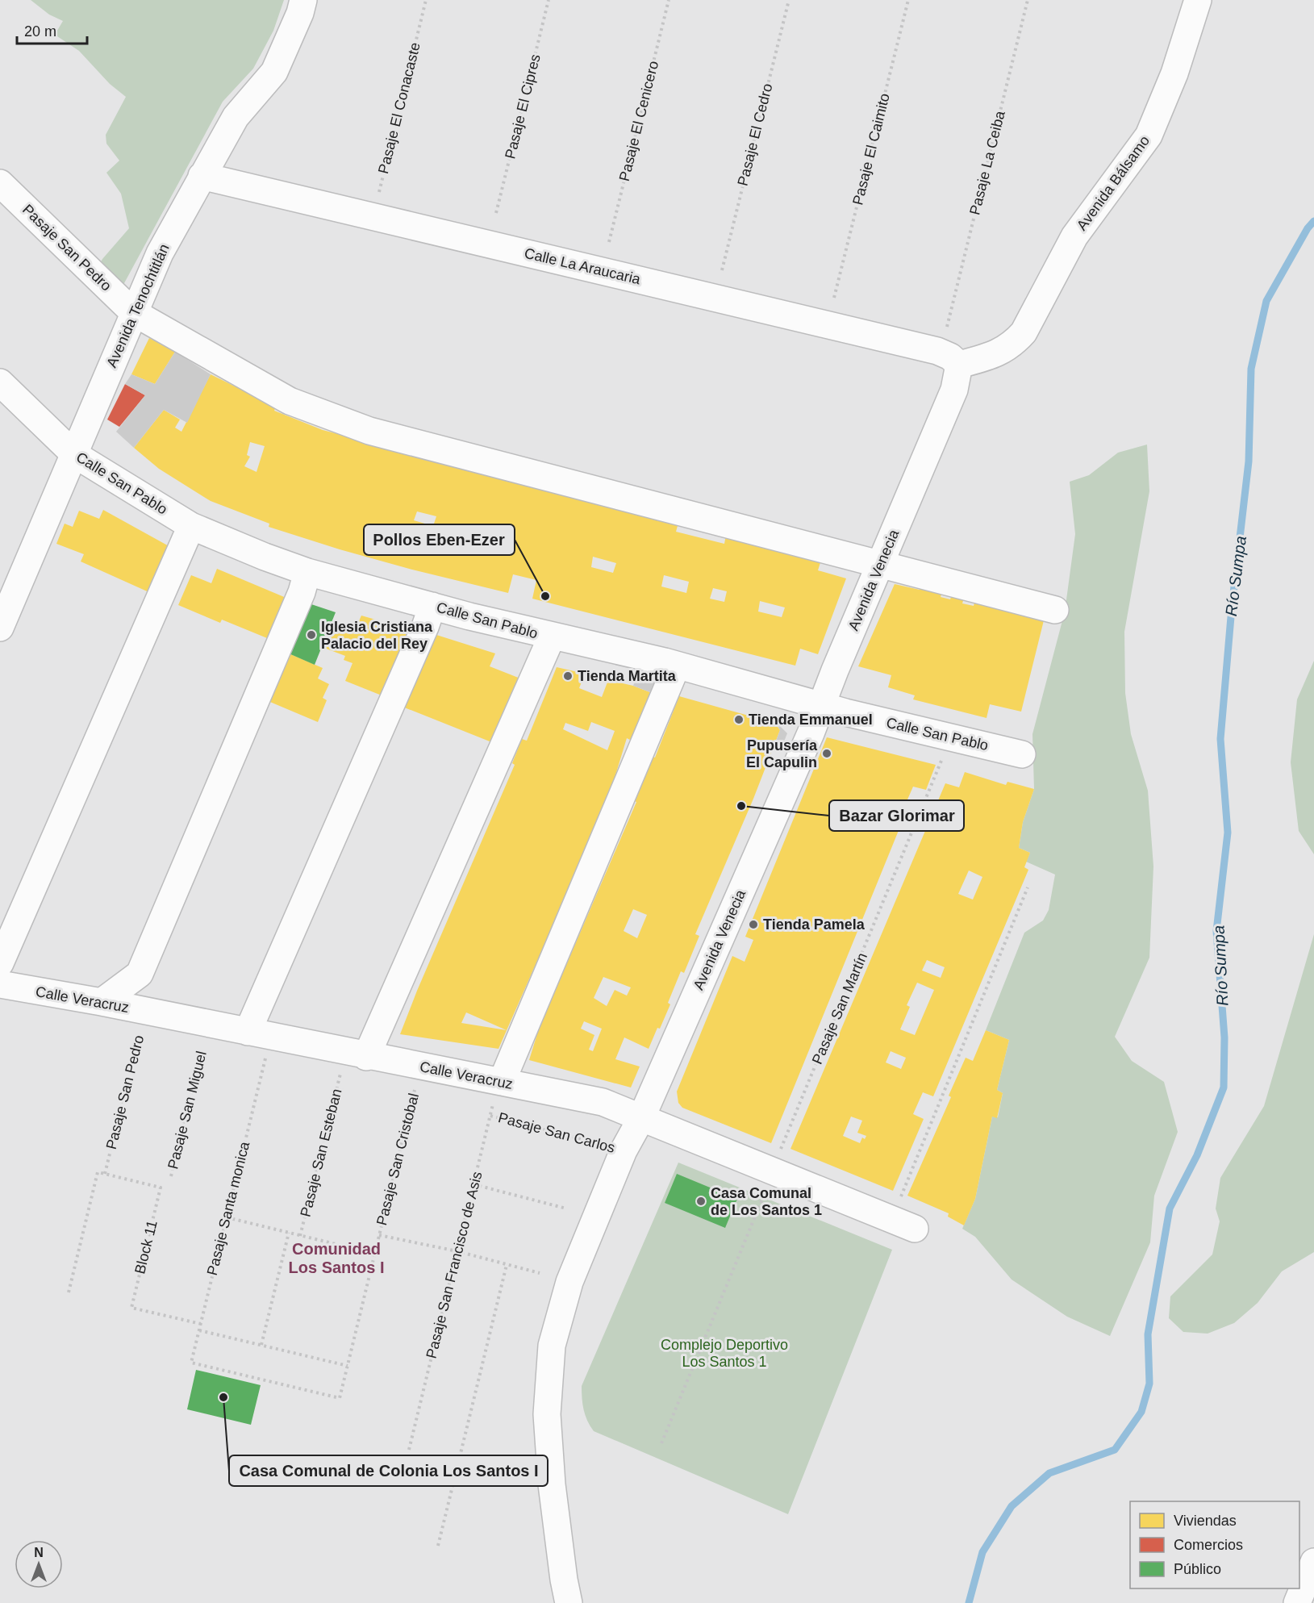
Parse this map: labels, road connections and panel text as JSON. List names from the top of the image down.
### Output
{
  "streets": {
    "street": [
      "Avenida Bálsamo",
      "Pasaje San Pedro",
      "Calle La Araucaria",
      "Avenida Tenochtitlán",
      "Calle San Pablo",
      "Avenida Venecia",
      "Calle Veracruz"
    ],
    "path": [
      "Pasaje El Cipres",
      "Pasaje El Conacaste",
      "Pasaje El Cenicero",
      "Pasaje El Cedro",
      "Pasaje El Caimito",
      "Pasaje La Ceiba",
      "Pasaje San Martín",
      "Pasaje San Miguel",
      "Pasaje San Carlos",
      "Pasaje San Esteban",
      "Pasaje San Cristobal",
      "Pasaje Santa monica",
      "Block 11",
      "Pasaje San Francisco de Asis"
    ]
  },
  "crossings": [
    ["Pasaje El Conacaste", "Calle La Araucaria"],
    ["Avenida Bálsamo", "Calle La Araucaria"],
    ["Avenida Bálsamo", "Avenida Venecia"],
    ["Pasaje San Pedro", "Avenida Tenochtitlán"],
    ["Pasaje San Pedro", "Avenida Venecia"],
    ["Pasaje San Pedro", "Calle Veracruz"],
    ["Pasaje San Pedro", "Block 11"],
    ["Calle La Araucaria", "Avenida Tenochtitlán"],
    ["Calle La Araucaria", "Avenida Venecia"],
    ["Avenida Tenochtitlán", "Calle San Pablo"],
    ["Calle San Pablo", "Avenida Venecia"],
    ["Calle San Pablo", "Pasaje San Martín"],
    ["Avenida Venecia", "Calle Veracruz"],
    ["Avenida Venecia", "Pasaje San Carlos"],
    ["Calle Veracruz", "Pasaje San Martín"],
    ["Calle Veracruz", "Pasaje San Francisco de Asis"],
    ["Pasaje San Carlos", "Pasaje San Francisco de Asis"],
    ["Pasaje San Cristobal", "Pasaje Santa monica"],
    ["Pasaje Santa monica", "Block 11"]
  ],
  "districts": ["Comunidad Los Santos I"],
  "water": ["Río Sumpa"],
  "parks": ["Complejo Deportivo Los Santos 1"],
  "places": [
    "Pollos Eben-Ezer",
    "Iglesia Cristiana Palacio del Rey",
    "Tienda Martita",
    "Tienda Emmanuel",
    "Pupusería El Capulin",
    "Bazar Glorimar",
    "Tienda Pamela",
    "Casa Comunal de Los Santos 1",
    "Casa Comunal de Colonia Los Santos I"
  ],
  "legend": ["Viviendas", "Comercios", "Público"],
  "scale_bar": "20 m",
  "north": "top"
}
